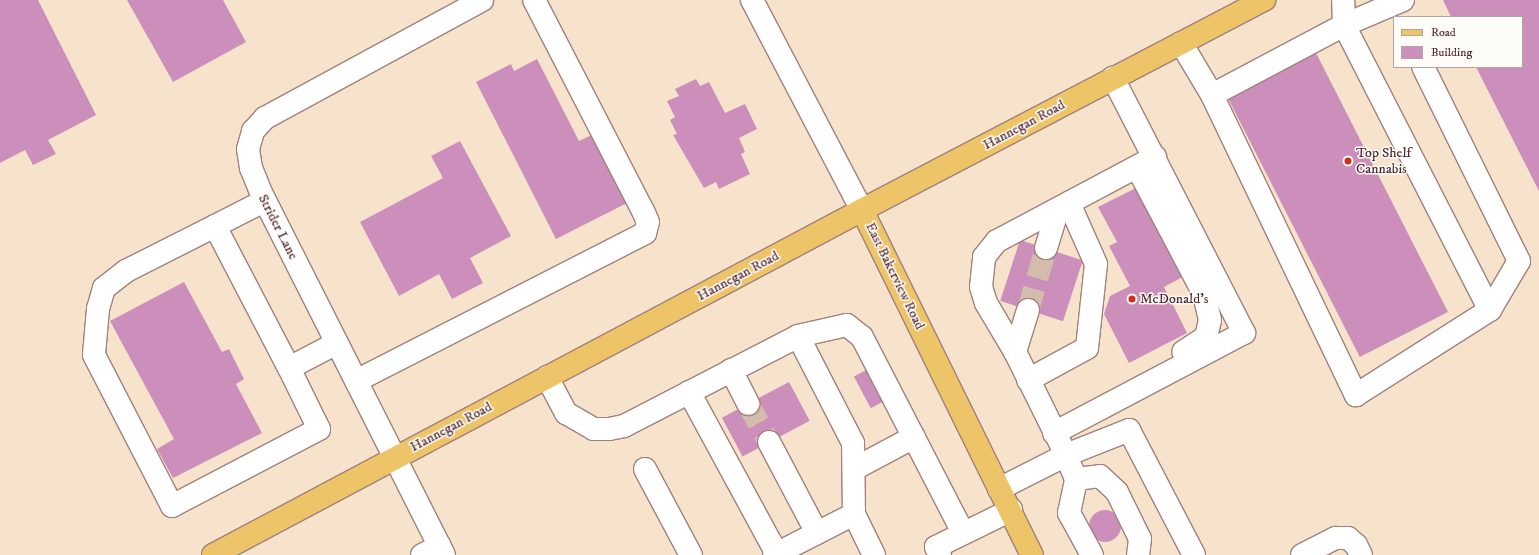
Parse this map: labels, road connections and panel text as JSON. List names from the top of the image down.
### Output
{
  "streets": {
    "main road": ["Hannegan Road", "East Bakerview Road"],
    "street": ["Strider Lane"]
  },
  "crossings": [
    ["Hannegan Road", "Strider Lane"],
    ["Hannegan Road", "East Bakerview Road"]
  ],
  "places": ["Top Shelf Cannabis", "McDonald's"],
  "legend": ["Road", "Building"]
}
